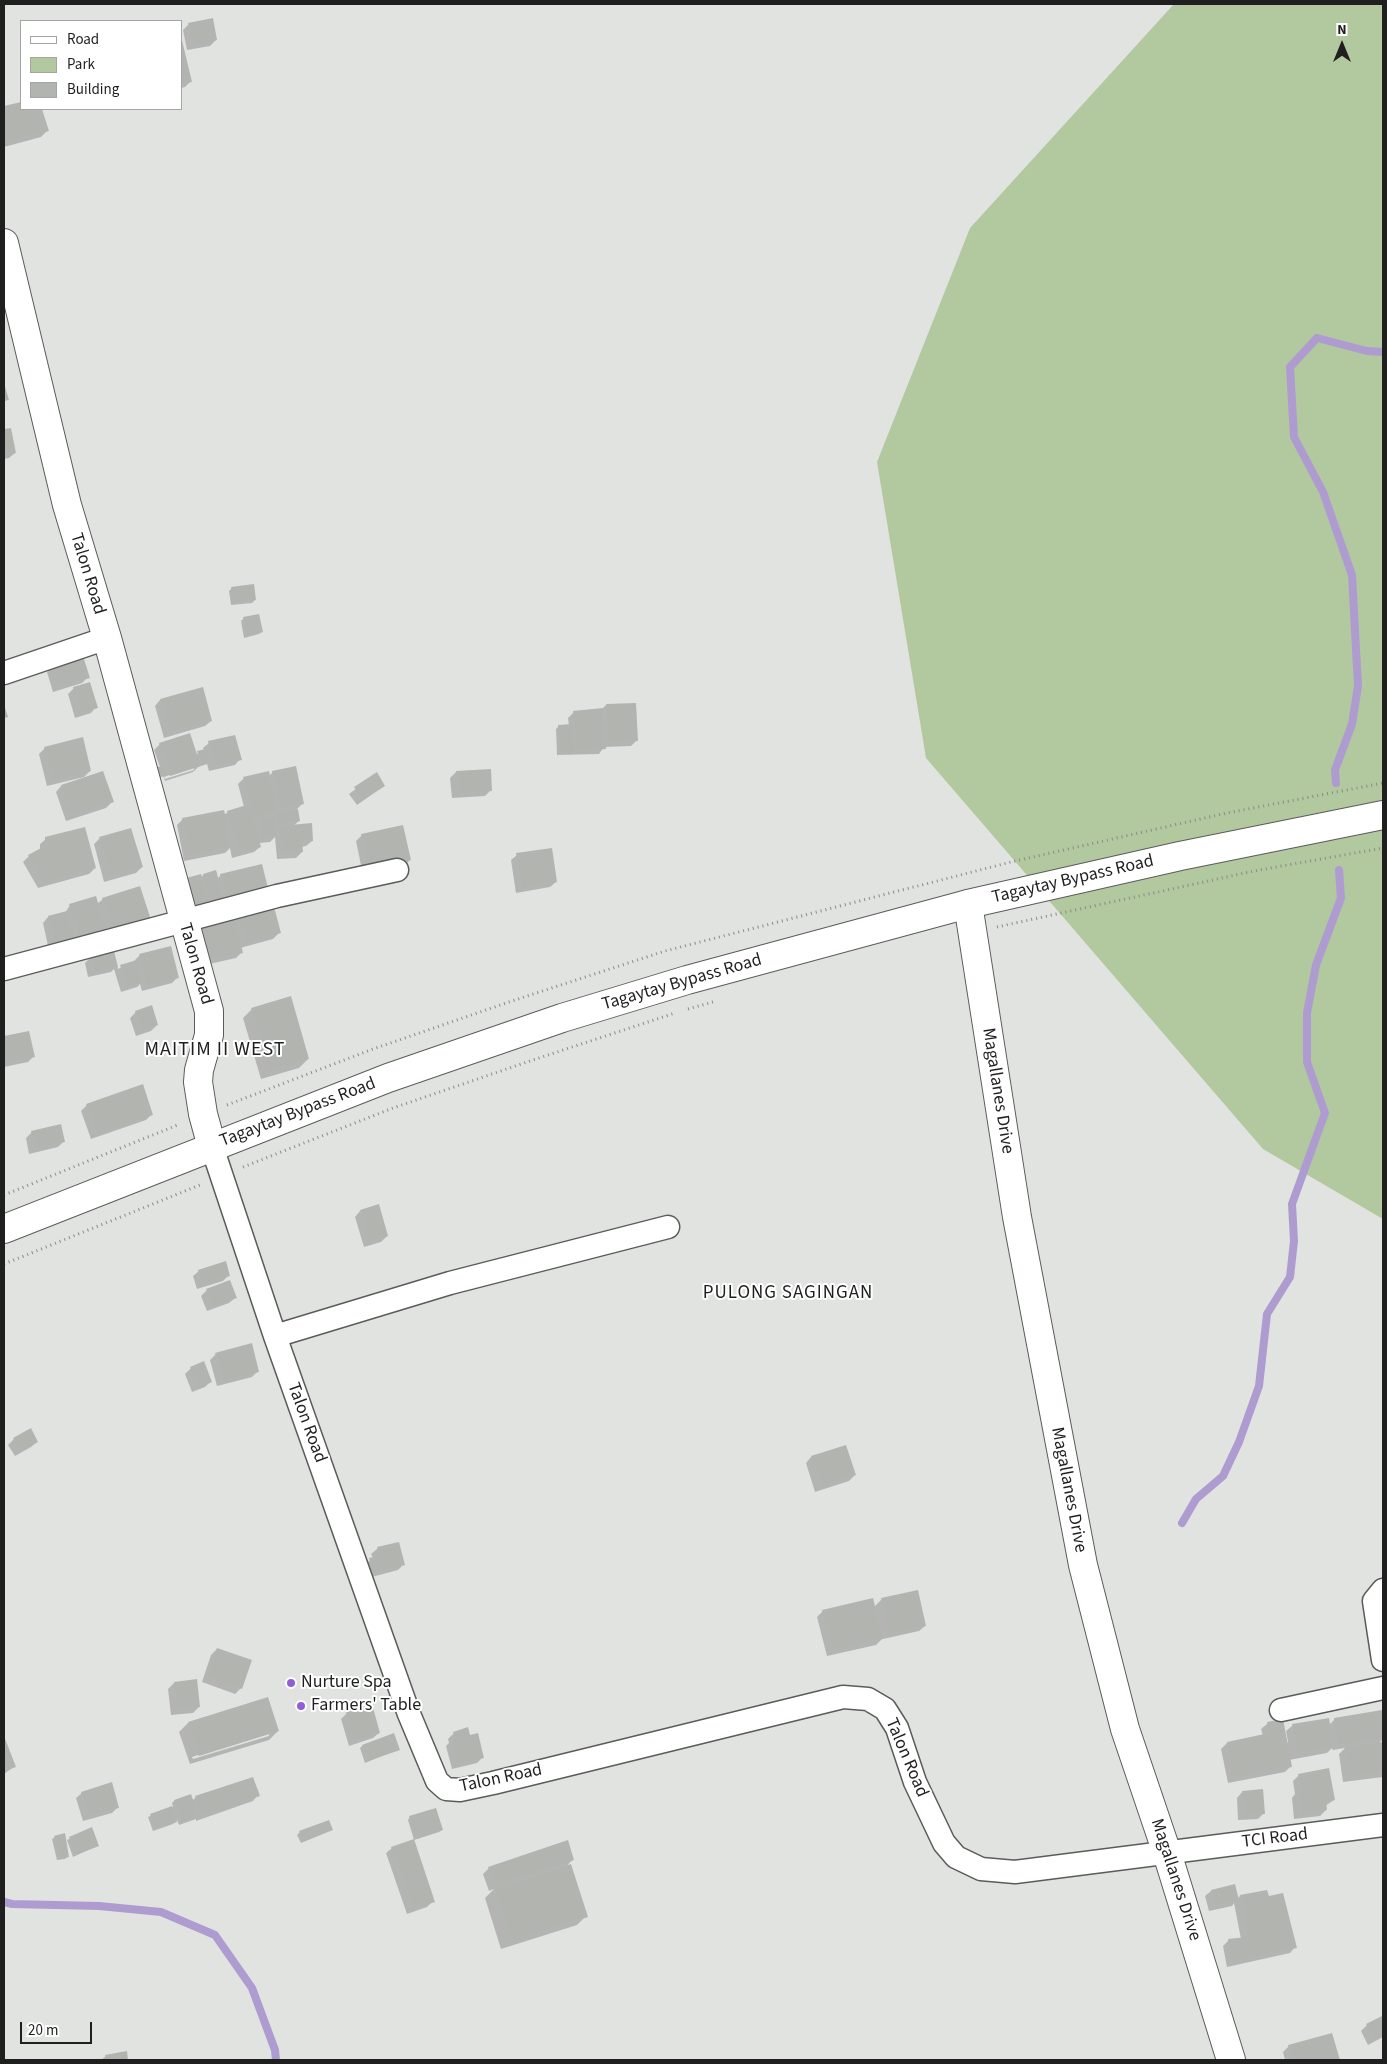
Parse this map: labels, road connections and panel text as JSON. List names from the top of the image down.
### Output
{
  "streets": {
    "street": [
      "Talon Road",
      "Tagaytay Bypass Road",
      "Magallanes Drive",
      "TCI Road"
    ]
  },
  "crossings": [
    ["Talon Road", "Tagaytay Bypass Road"],
    ["Talon Road", "Magallanes Drive"],
    ["Talon Road", "TCI Road"],
    ["Tagaytay Bypass Road", "Magallanes Drive"],
    ["Magallanes Drive", "TCI Road"]
  ],
  "districts": ["MAITIM II WEST", "PULONG SAGINGAN"],
  "places": ["Nurture Spa", "Farmers' Table"],
  "legend": ["Road", "Park", "Building"],
  "scale_bar": "20 m",
  "north": "top"
}
